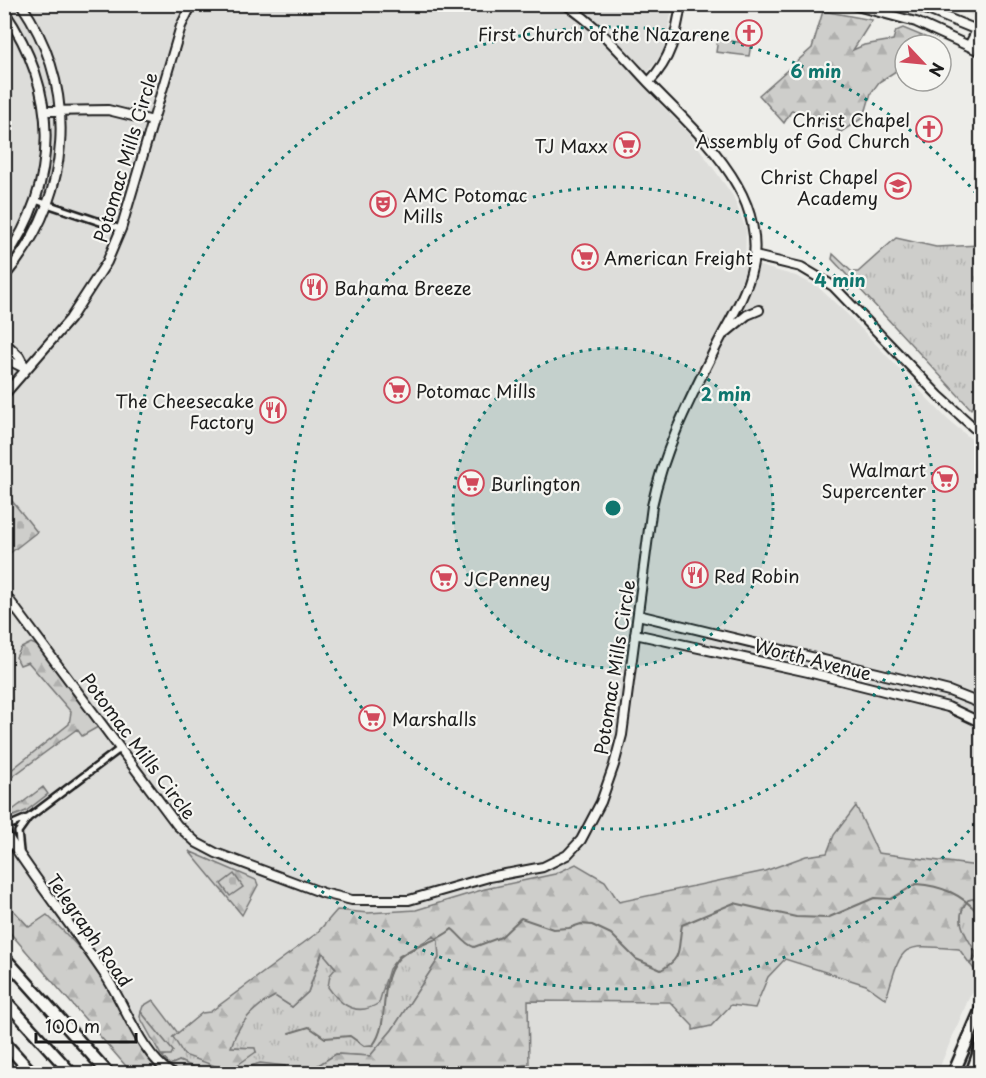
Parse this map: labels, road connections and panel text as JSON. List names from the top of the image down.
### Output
{
  "streets": {
    "street": ["Potomac Mills Circle", "Worth Avenue", "Telegraph Road"]
  },
  "crossings": [
    ["Potomac Mills Circle", "Worth Avenue"]
  ],
  "places": {
    "church": ["First Church of the Nazarene", "Christ Chapel Assembly of God Church"],
    "supermarket": [
      "TJ Maxx",
      "American Freight",
      "Potomac Mills",
      "Walmart Supercenter",
      "Burlington",
      "JCPenney",
      "Marshalls"
    ],
    "school or university": ["Christ Chapel Academy"],
    "theatre": ["AMC Potomac Mills"],
    "restaurant": ["Bahama Breeze", "The Cheesecake Factory", "Red Robin"]
  },
  "scale_bar": "100 m",
  "north": "bottom right",
  "rings": ["6 min", "4 min", "2 min"]
}
